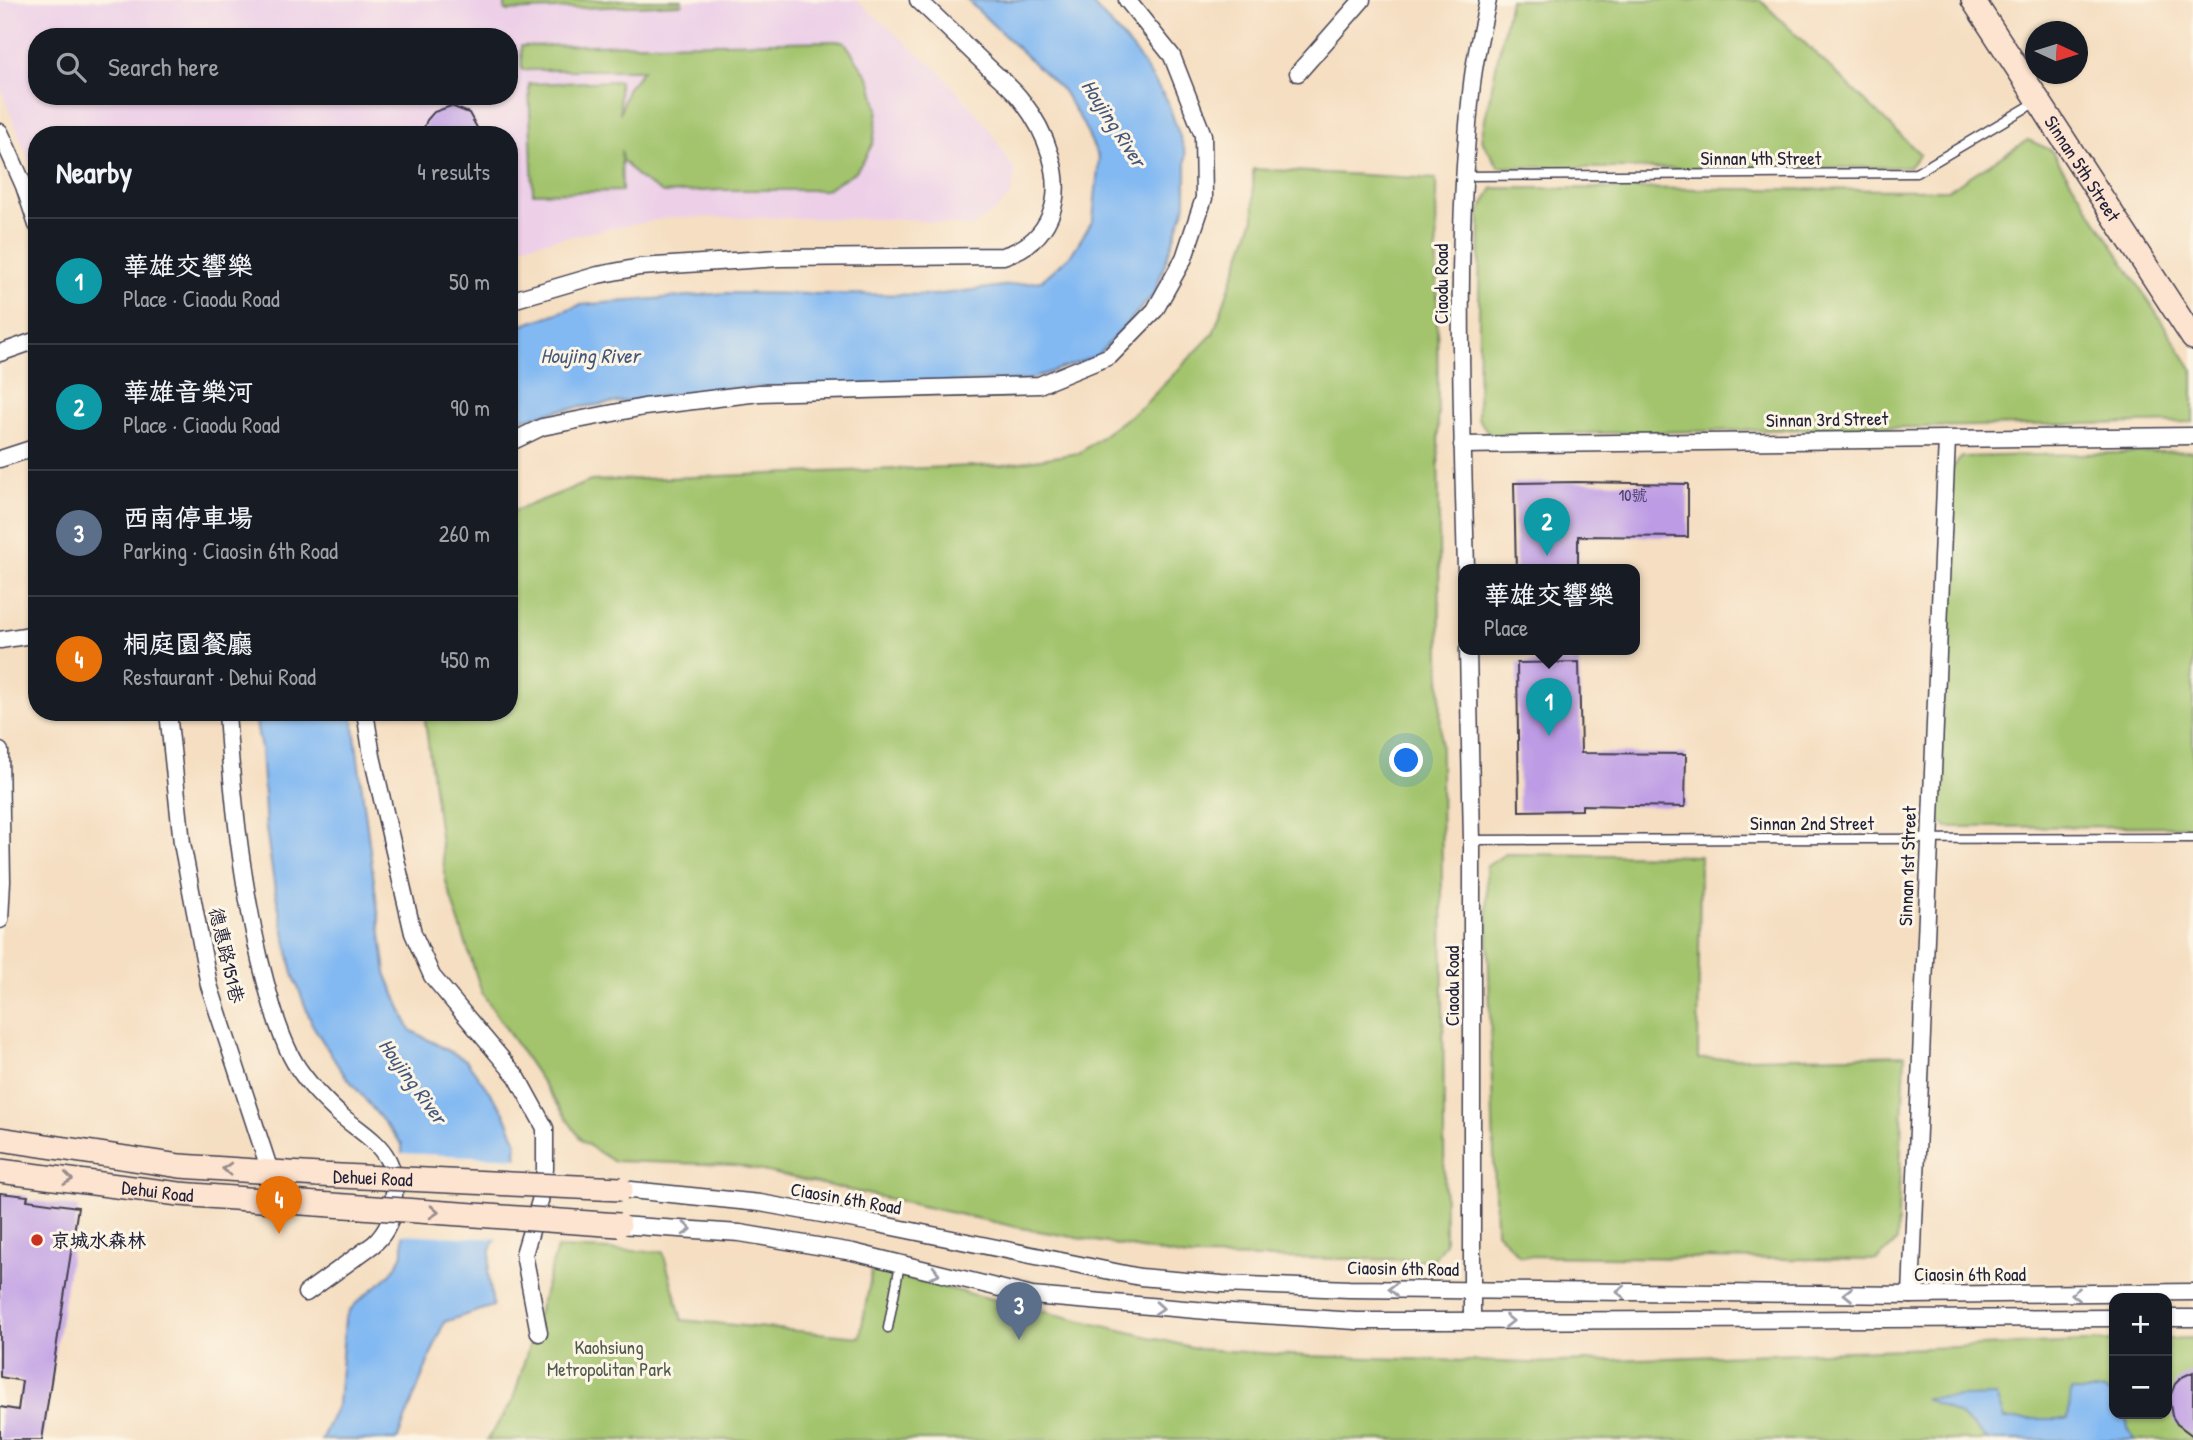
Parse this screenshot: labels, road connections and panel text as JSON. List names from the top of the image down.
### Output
{
  "streets": {
    "street": [
      "Sinnan 5th Street",
      "Ciaodu Road",
      "Sinnan 3rd Street",
      "Sinnan 1st Street",
      "德惠路151巷",
      "Dehuei Road",
      "Dehui Road",
      "Ciaosin 6th Road"
    ],
    "lane": ["Sinnan 4th Street", "Sinnan 2nd Street"]
  },
  "crossings": [
    ["Sinnan 4th Street", "Sinnan 5th Street"],
    ["Sinnan 4th Street", "Ciaodu Road"],
    ["Ciaodu Road", "Sinnan 3rd Street"],
    ["Ciaodu Road", "Sinnan 2nd Street"],
    ["Ciaodu Road", "Ciaosin 6th Road"],
    ["Sinnan 3rd Street", "Sinnan 1st Street"],
    ["Sinnan 2nd Street", "Sinnan 1st Street"],
    ["Sinnan 1st Street", "Ciaosin 6th Road"],
    ["德惠路151巷", "Dehuei Road"],
    ["德惠路151巷", "Dehui Road"],
    ["Dehuei Road", "Dehui Road"],
    ["Dehuei Road", "Ciaosin 6th Road"]
  ],
  "one_way": ["Dehui Road"],
  "water": ["Houjing River"],
  "parks": ["Kaohsiung Metropolitan Park"],
  "places": ["京城水森林"],
  "house_numbers": ["10號"],
  "north": "right",
  "page": {
    "search": "Search here",
    "heading": ["Nearby", "4 results"],
    "list": [
      {
        "mark": "1",
        "name": "華雄交響樂",
        "note": "Place · Ciaodu Road",
        "value": "50 m"
      },
      {
        "mark": "2",
        "name": "華雄音樂河",
        "note": "Place · Ciaodu Road",
        "value": "90 m"
      },
      {
        "mark": "3",
        "name": "西南停車場",
        "note": "Parking · Ciaosin 6th Road",
        "value": "260 m"
      },
      {
        "mark": "4",
        "name": "桐庭園餐廳",
        "note": "Restaurant · Dehui Road",
        "value": "450 m"
      }
    ],
    "pins": [
      "2",
      "1",
      "4",
      "3"
    ],
    "popup": ["華雄交響樂", "Place"],
    "map_buttons": ["+", "−"]
  }
}
